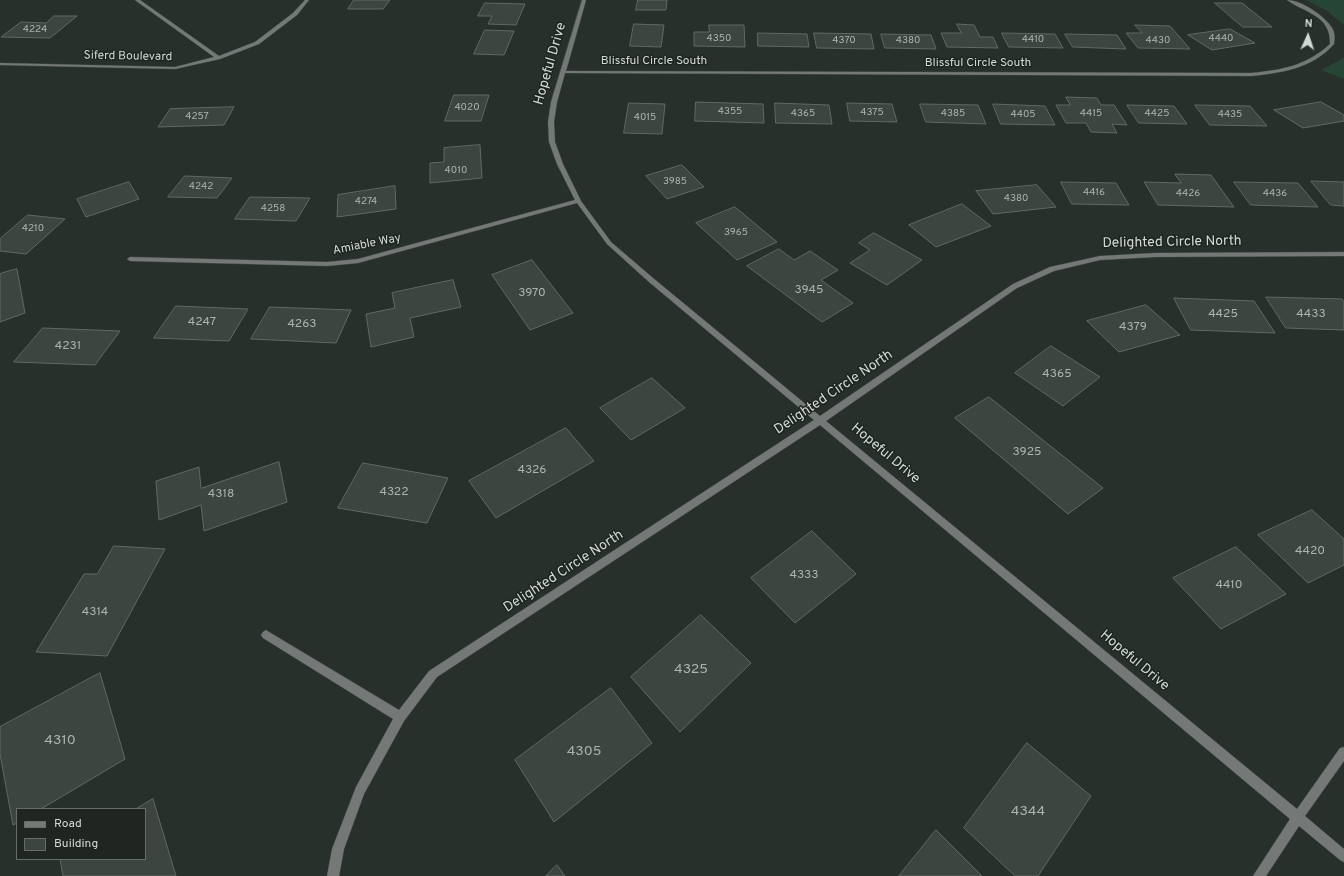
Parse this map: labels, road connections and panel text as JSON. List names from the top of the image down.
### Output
{
  "streets": {
    "street": [
      "Siferd Boulevard",
      "Blissful Circle South",
      "Hopeful Drive",
      "Delighted Circle North",
      "Amiable Way"
    ]
  },
  "crossings": [
    ["Blissful Circle South", "Hopeful Drive"],
    ["Hopeful Drive", "Delighted Circle North"],
    ["Hopeful Drive", "Amiable Way"]
  ],
  "house_numbers": [
    "4224",
    "4350",
    "4440",
    "4410",
    "4370",
    "4380",
    "4430",
    "4020",
    "4355",
    "4375",
    "4365",
    "4385",
    "4415",
    "4425",
    "4405",
    "4435",
    "4257",
    "4015",
    "4010",
    "3985",
    "4242",
    "4416",
    "4426",
    "4436",
    "4380",
    "4274",
    "4258",
    "4210",
    "3965",
    "3945",
    "3970",
    "4425",
    "4433",
    "4247",
    "4263",
    "4379",
    "4231",
    "4365",
    "3925",
    "4326",
    "4322",
    "4318",
    "4420",
    "4333",
    "4410",
    "4314",
    "4325",
    "4310",
    "4305",
    "4344"
  ],
  "legend": ["Road", "Building"],
  "north": "top"
}
